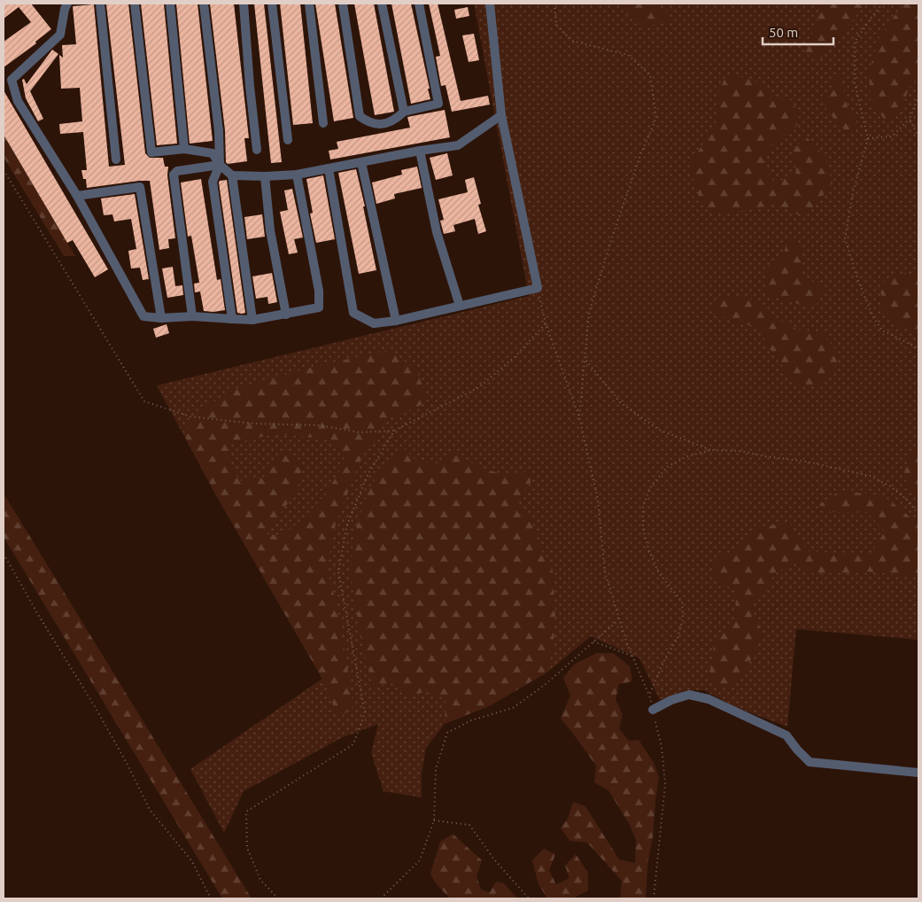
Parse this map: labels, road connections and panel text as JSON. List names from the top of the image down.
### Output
{
  "scale_bar": "50 m"
}
